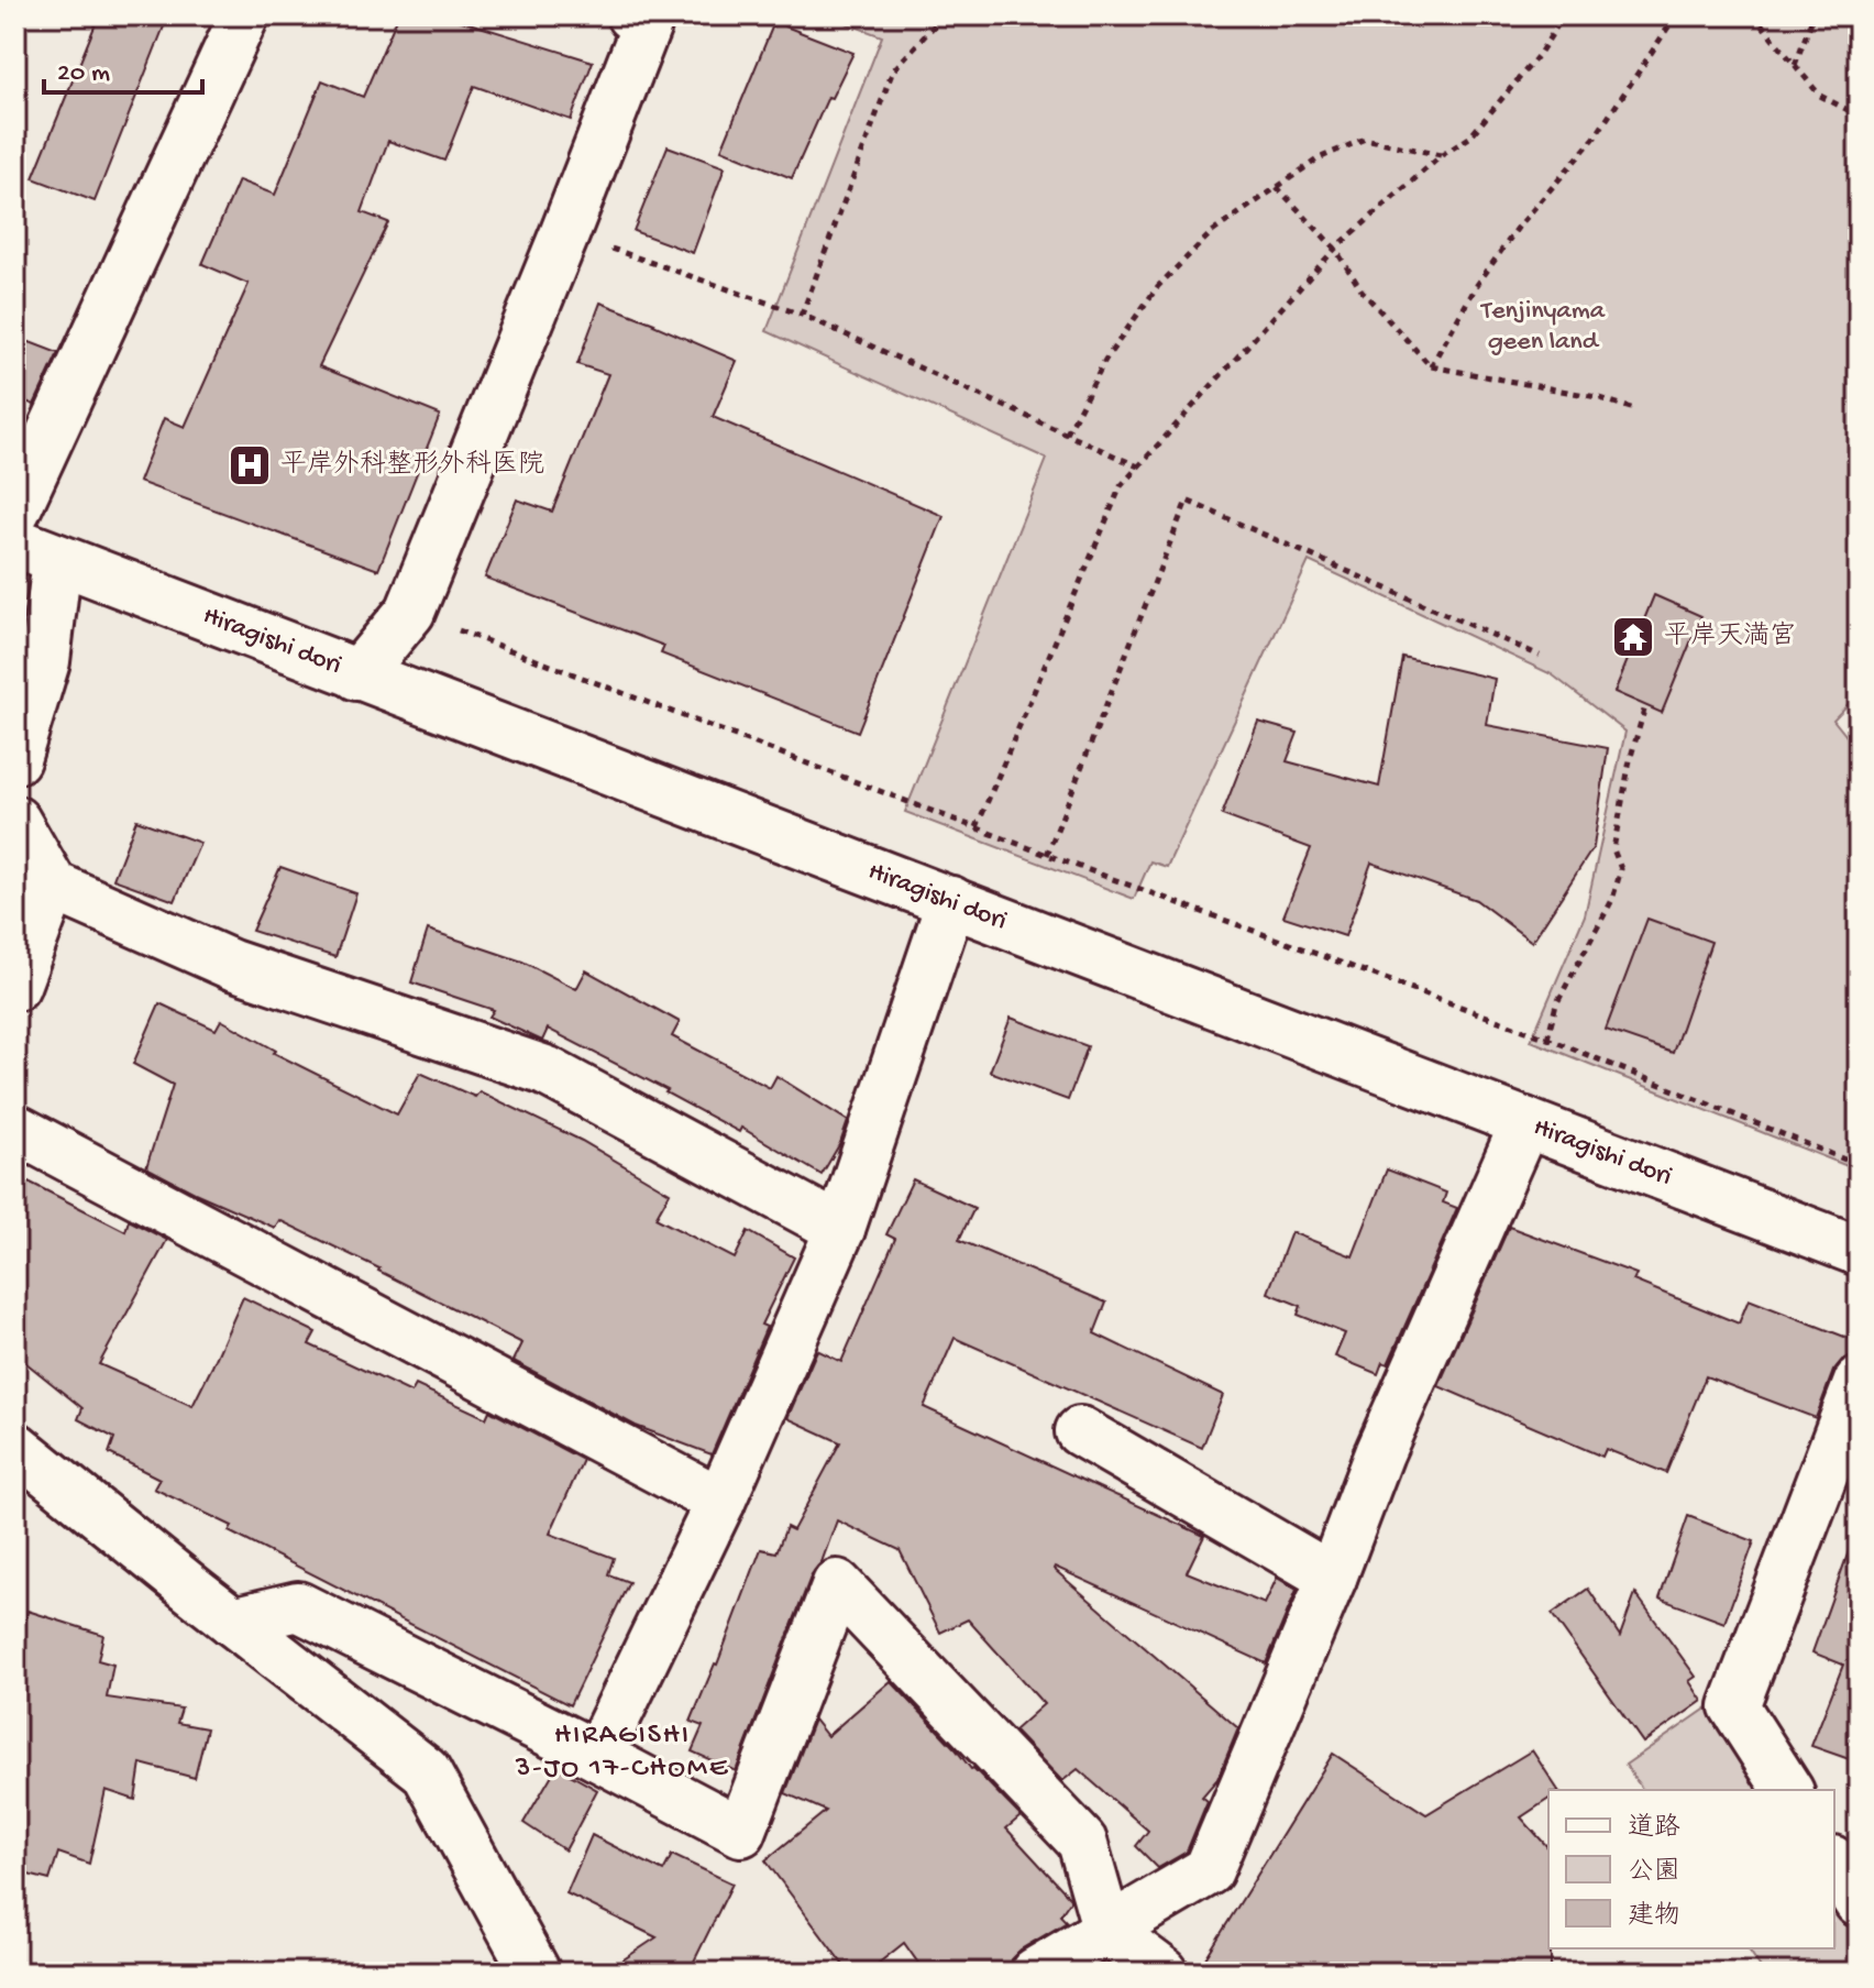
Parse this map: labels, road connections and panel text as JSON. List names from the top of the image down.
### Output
{
  "streets": {
    "street": ["Hiragishi dori"]
  },
  "districts": ["HIRAGISHI 3-JO 17-CHOME"],
  "parks": ["Tenjinyama geen land"],
  "places": {
    "hospital": ["平岸外科整形外科医院"],
    "temple": ["平岸天満宮"]
  },
  "legend": ["道路", "公園", "建物"],
  "scale_bar": "20 m"
}
